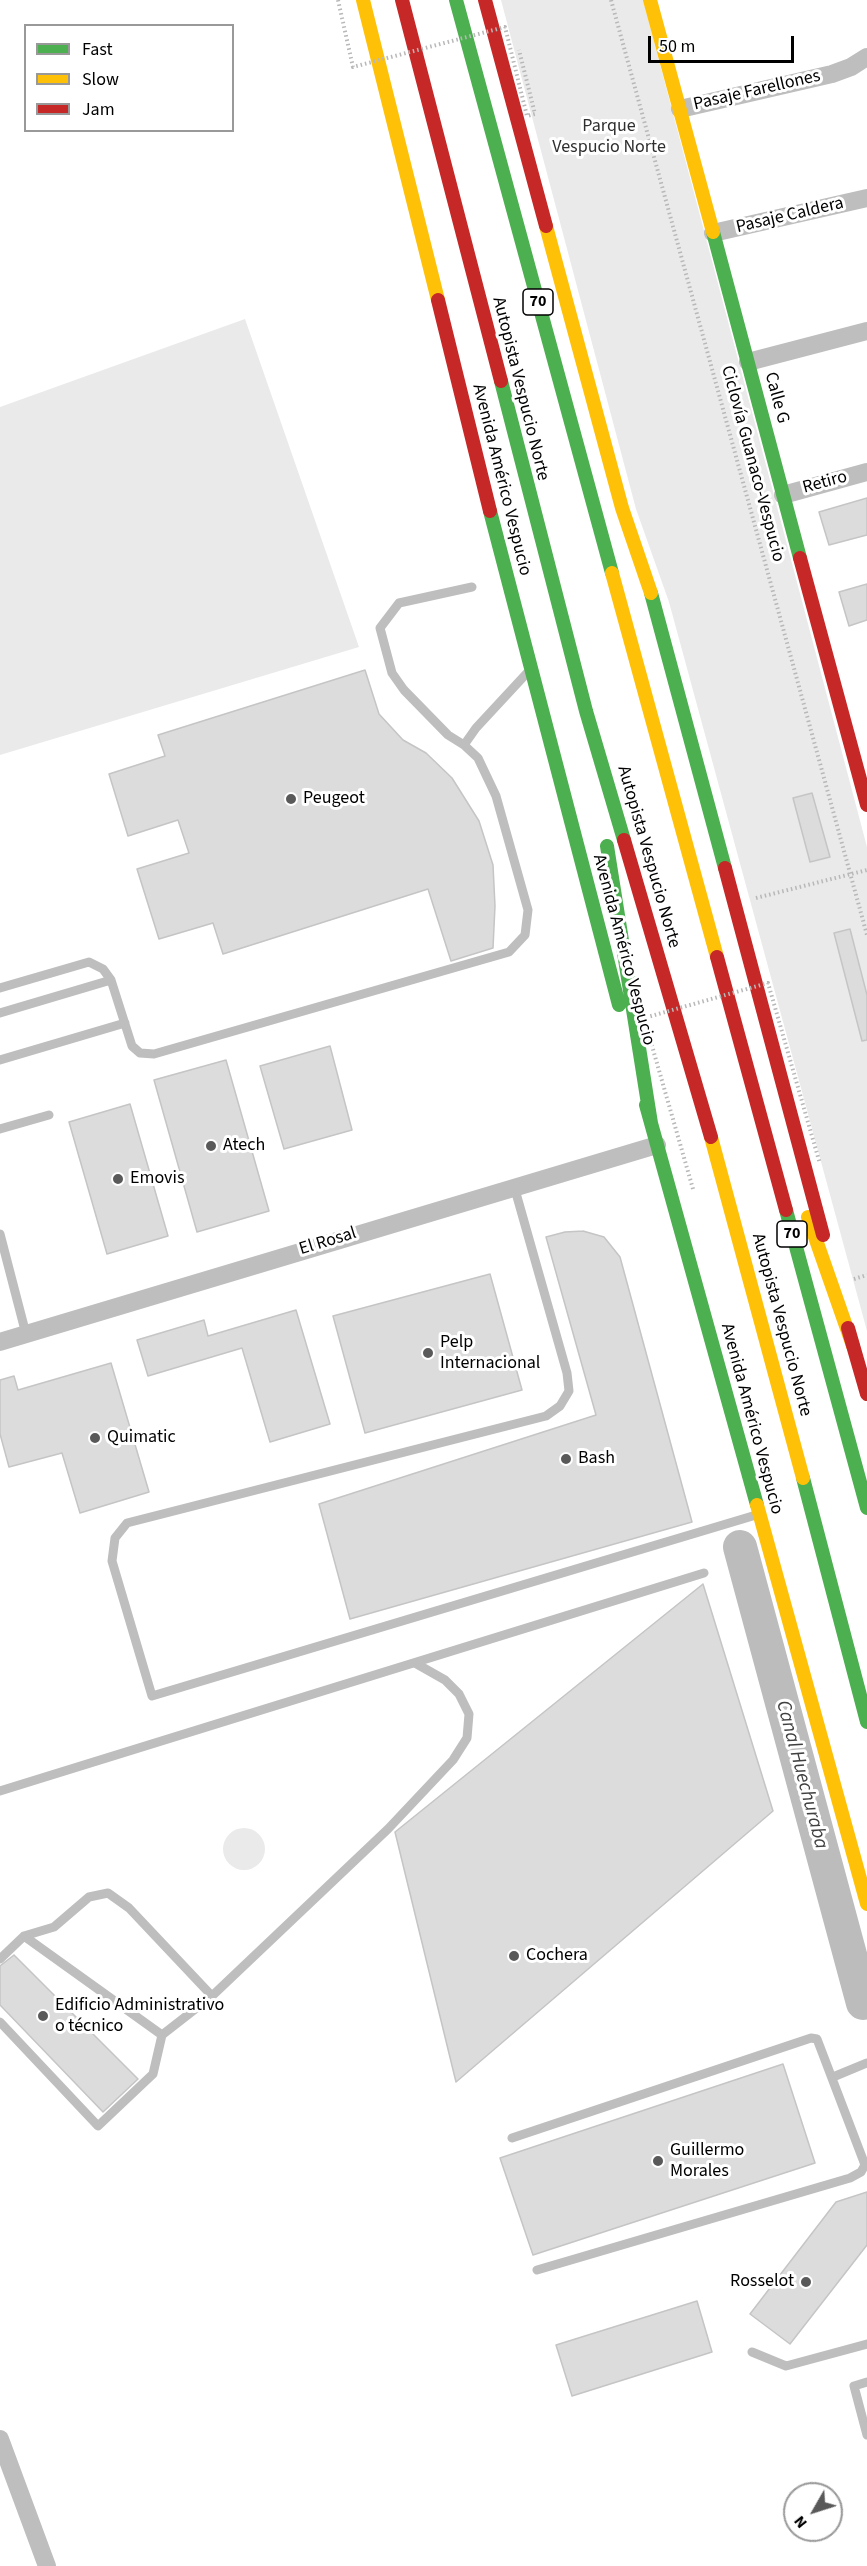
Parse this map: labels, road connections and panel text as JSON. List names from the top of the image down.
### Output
{
  "streets": {
    "main road": [
      "70",
      "Autopista Vespucio Norte",
      "Calle G",
      "Avenida Américo Vespucio"
    ],
    "street": [
      "Pasaje Farellones",
      "Pasaje Caldera",
      "Retiro",
      "El Rosal"
    ],
    "path": ["Ciclovía Guanaco-Vespucio"]
  },
  "crossings": [
    ["Pasaje Farellones", "Calle G"],
    ["Pasaje Caldera", "Calle G"],
    ["Calle G", "Retiro"],
    ["Avenida Américo Vespucio", "El Rosal"]
  ],
  "water": ["Canal Huechuraba"],
  "parks": ["Parque Vespucio Norte"],
  "places": [
    "Peugeot",
    "Atech",
    "Emovis",
    "Pelp Internacional",
    "Quimatic",
    "Bash",
    "Cochera",
    "Edificio Administrativo o técnico",
    "Guillermo Morales",
    "Rosselot"
  ],
  "legend": ["Fast", "Slow", "Jam"],
  "scale_bar": "50 m",
  "north": "bottom left"
}
